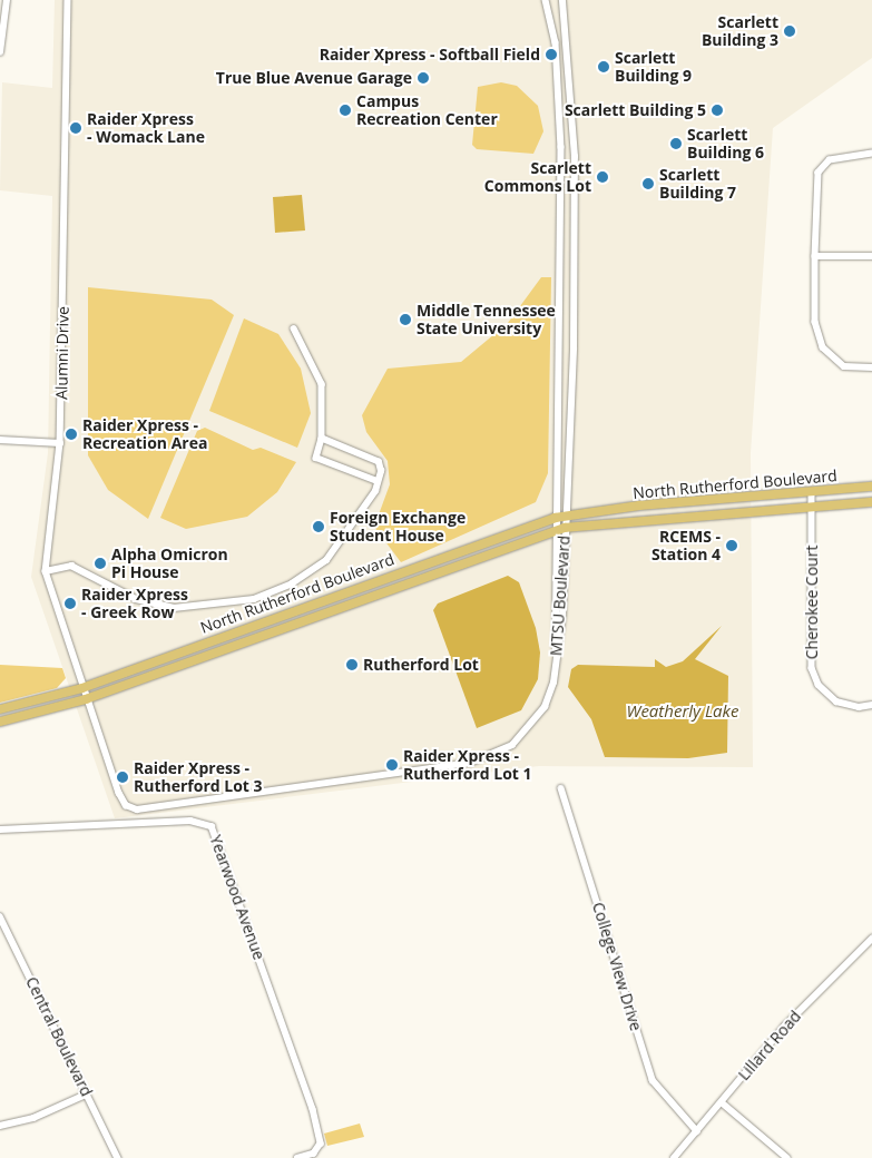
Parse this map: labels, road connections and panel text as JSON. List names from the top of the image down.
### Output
{
  "streets": {
    "main road": ["North Rutherford Boulevard"],
    "street": [
      "Alumni Drive",
      "MTSU Boulevard",
      "Cherokee Court",
      "Yearwood Avenue",
      "College View Drive",
      "Central Boulevard",
      "Lillard Road"
    ]
  },
  "crossings": [
    ["Alumni Drive", "North Rutherford Boulevard"],
    ["Alumni Drive", "MTSU Boulevard"],
    ["North Rutherford Boulevard", "MTSU Boulevard"],
    ["North Rutherford Boulevard", "Cherokee Court"],
    ["College View Drive", "Lillard Road"]
  ],
  "water": ["Weatherly Lake"],
  "places": [
    "Scarlett Building 3",
    "Raider Xpress - Softball Field",
    "Scarlett Building 9",
    "True Blue Avenue Garage",
    "Campus Recreation Center",
    "Scarlett Building 5",
    "Raider Xpress - Womack Lane",
    "Scarlett Building 6",
    "Scarlett Commons Lot",
    "Scarlett Building 7",
    "Middle Tennessee State University",
    "Raider Xpress - Recreation Area",
    "Foreign Exchange Student House",
    "RCEMS - Station 4",
    "Alpha Omicron Pi House",
    "Raider Xpress - Greek Row",
    "Rutherford Lot",
    "Raider Xpress - Rutherford Lot 1",
    "Raider Xpress - Rutherford Lot 3"
  ]
}
